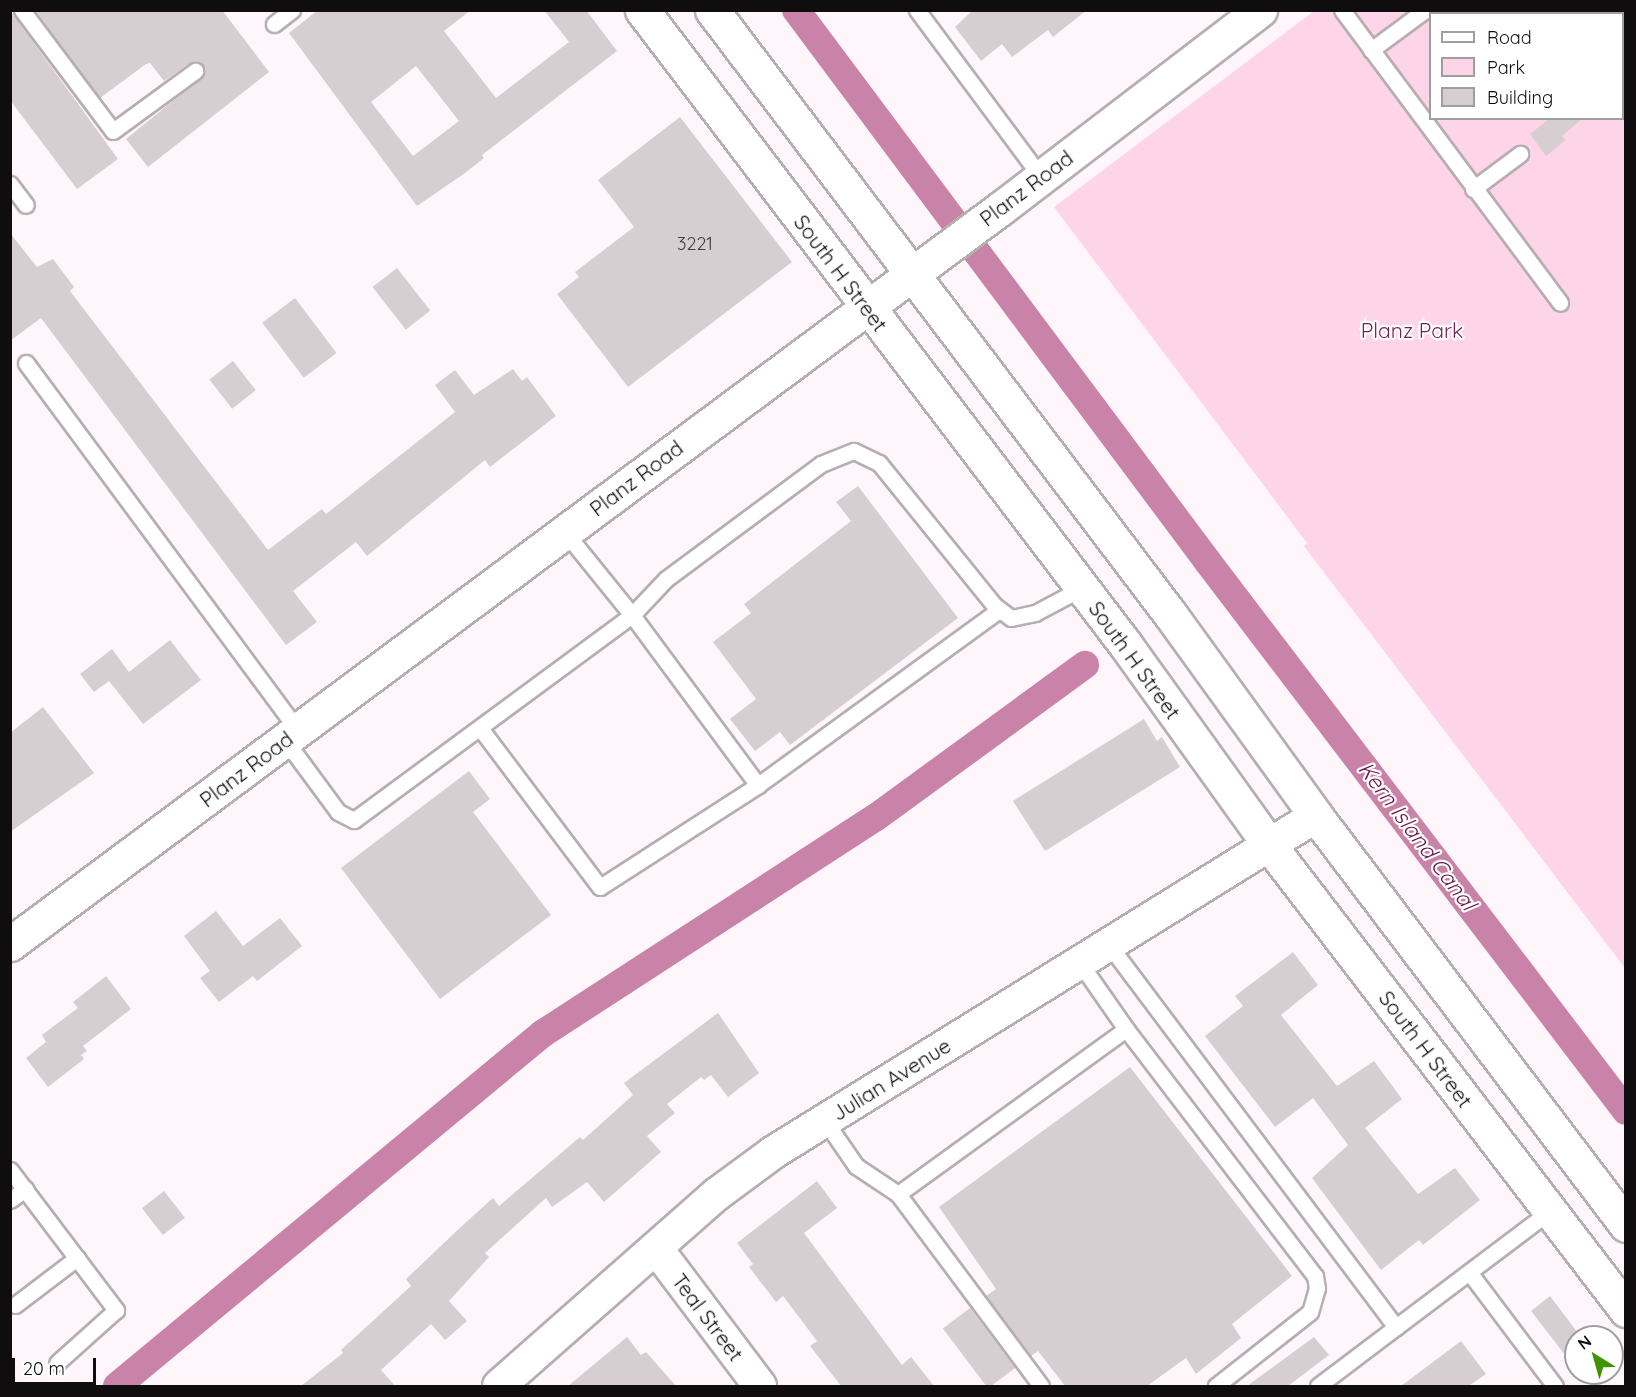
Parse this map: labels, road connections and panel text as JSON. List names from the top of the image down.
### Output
{
  "streets": {
    "street": [
      "Planz Road",
      "South H Street",
      "Julian Avenue",
      "Teal Street"
    ]
  },
  "crossings": [
    ["Planz Road", "South H Street"],
    ["South H Street", "Julian Avenue"],
    ["Julian Avenue", "Teal Street"]
  ],
  "water": ["Kern Island Canal"],
  "parks": ["Planz Park"],
  "house_numbers": ["3221"],
  "legend": ["Road", "Park", "Building"],
  "scale_bar": "20 m",
  "north": "top left"
}
